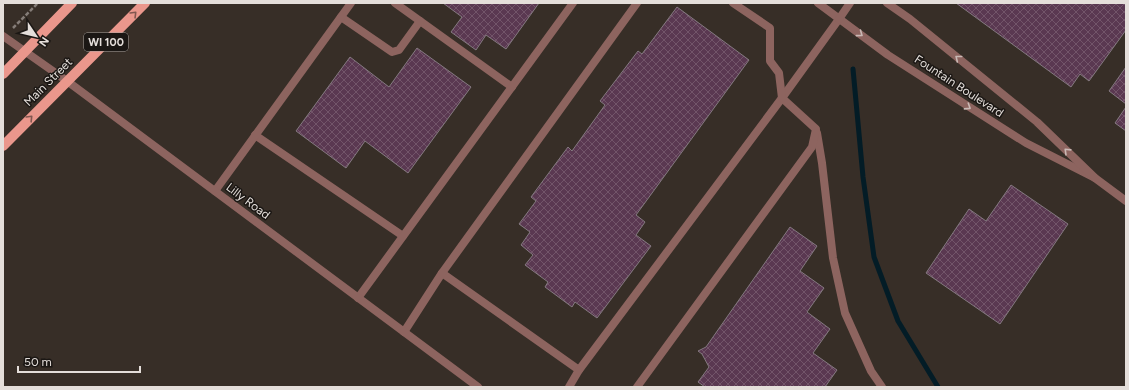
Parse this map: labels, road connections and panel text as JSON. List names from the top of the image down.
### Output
{
  "streets": {
    "main road": ["WI 100", "Main Street"],
    "street": ["Fountain Boulevard", "Lilly Road"]
  },
  "crossings": [
    ["Main Street", "Lilly Road"]
  ],
  "scale_bar": "50 m",
  "north": "bottom right"
}
